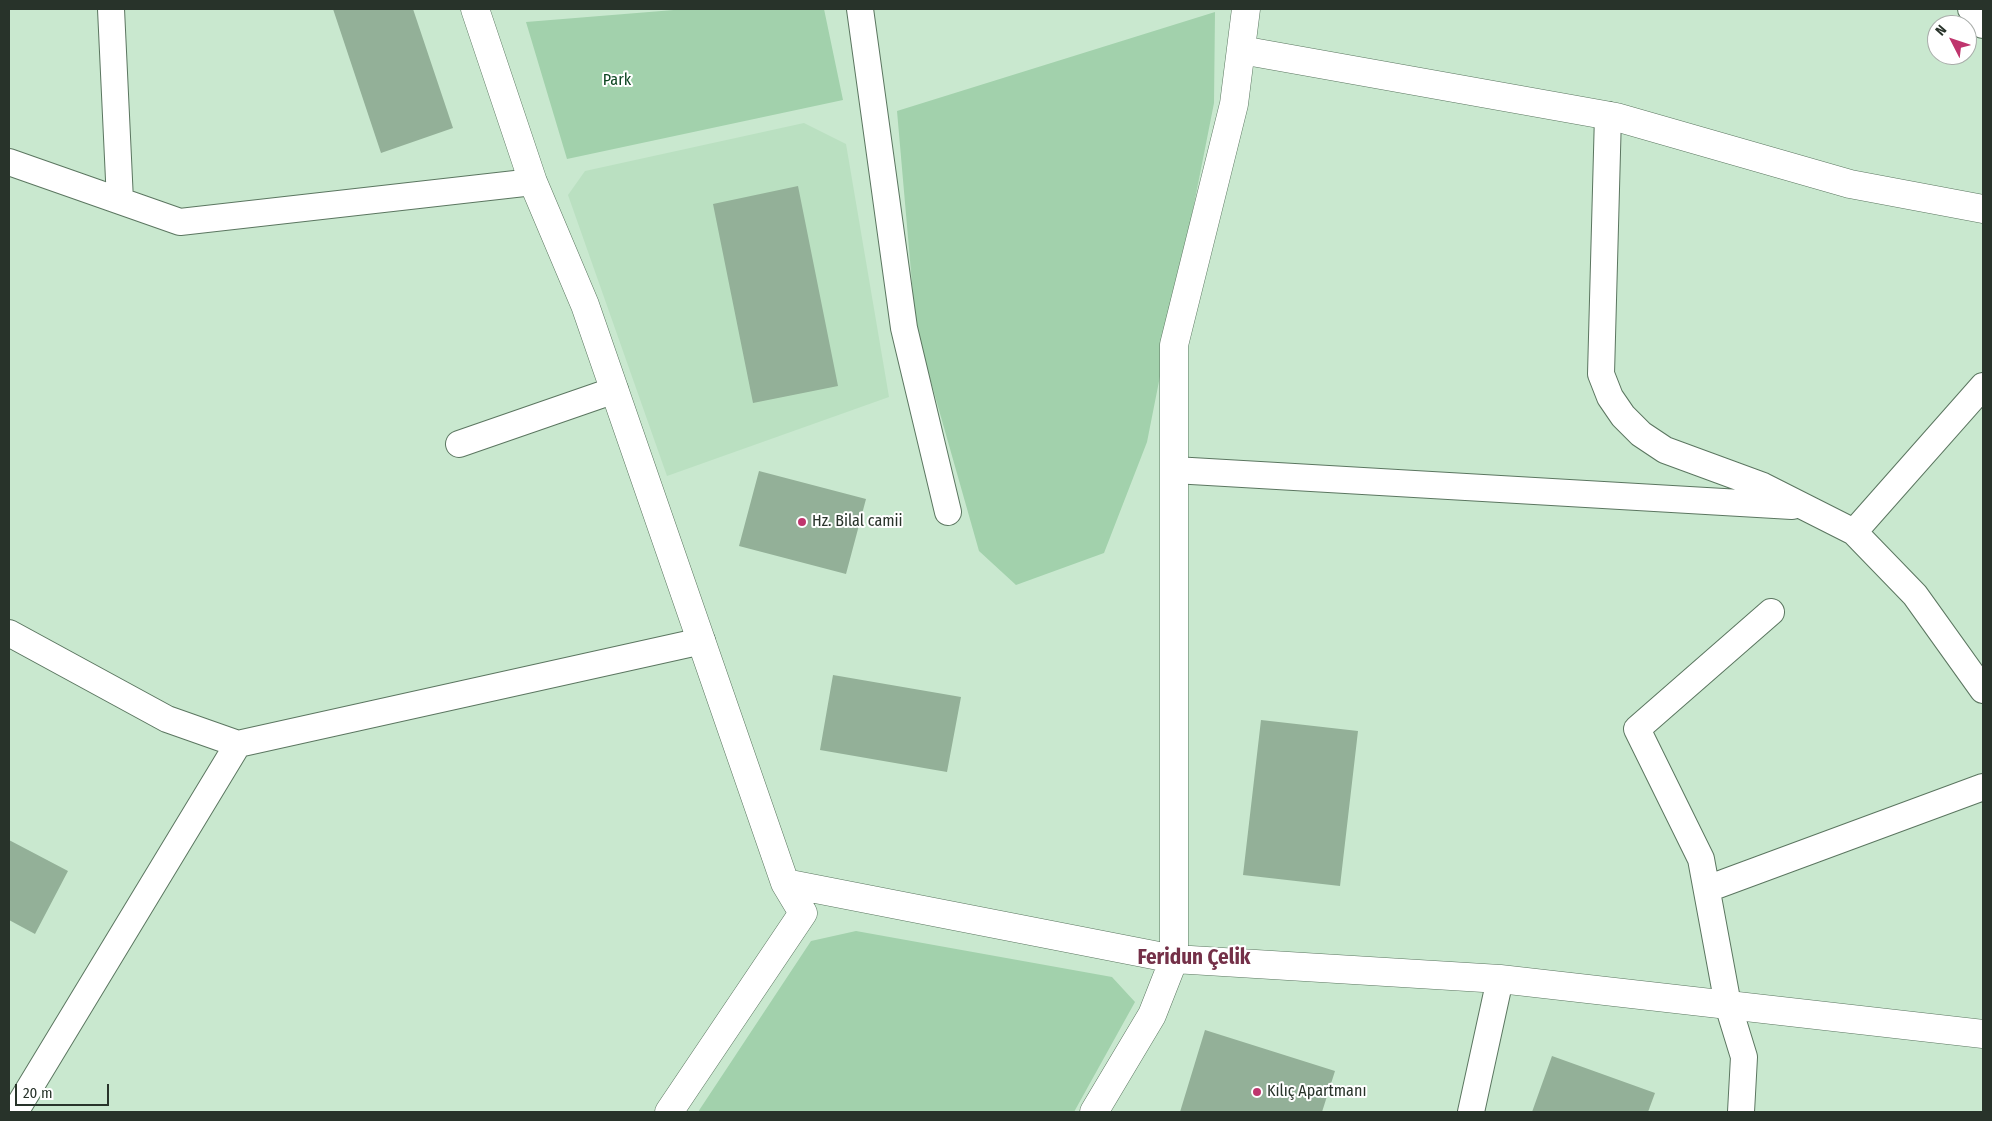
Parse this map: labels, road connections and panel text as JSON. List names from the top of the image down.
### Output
{
  "districts": ["Feridun Çelik"],
  "parks": ["Park"],
  "places": ["Hz. Bilal camii", "Kılıç Apartmanı"],
  "scale_bar": "20 m",
  "north": "top left"
}
